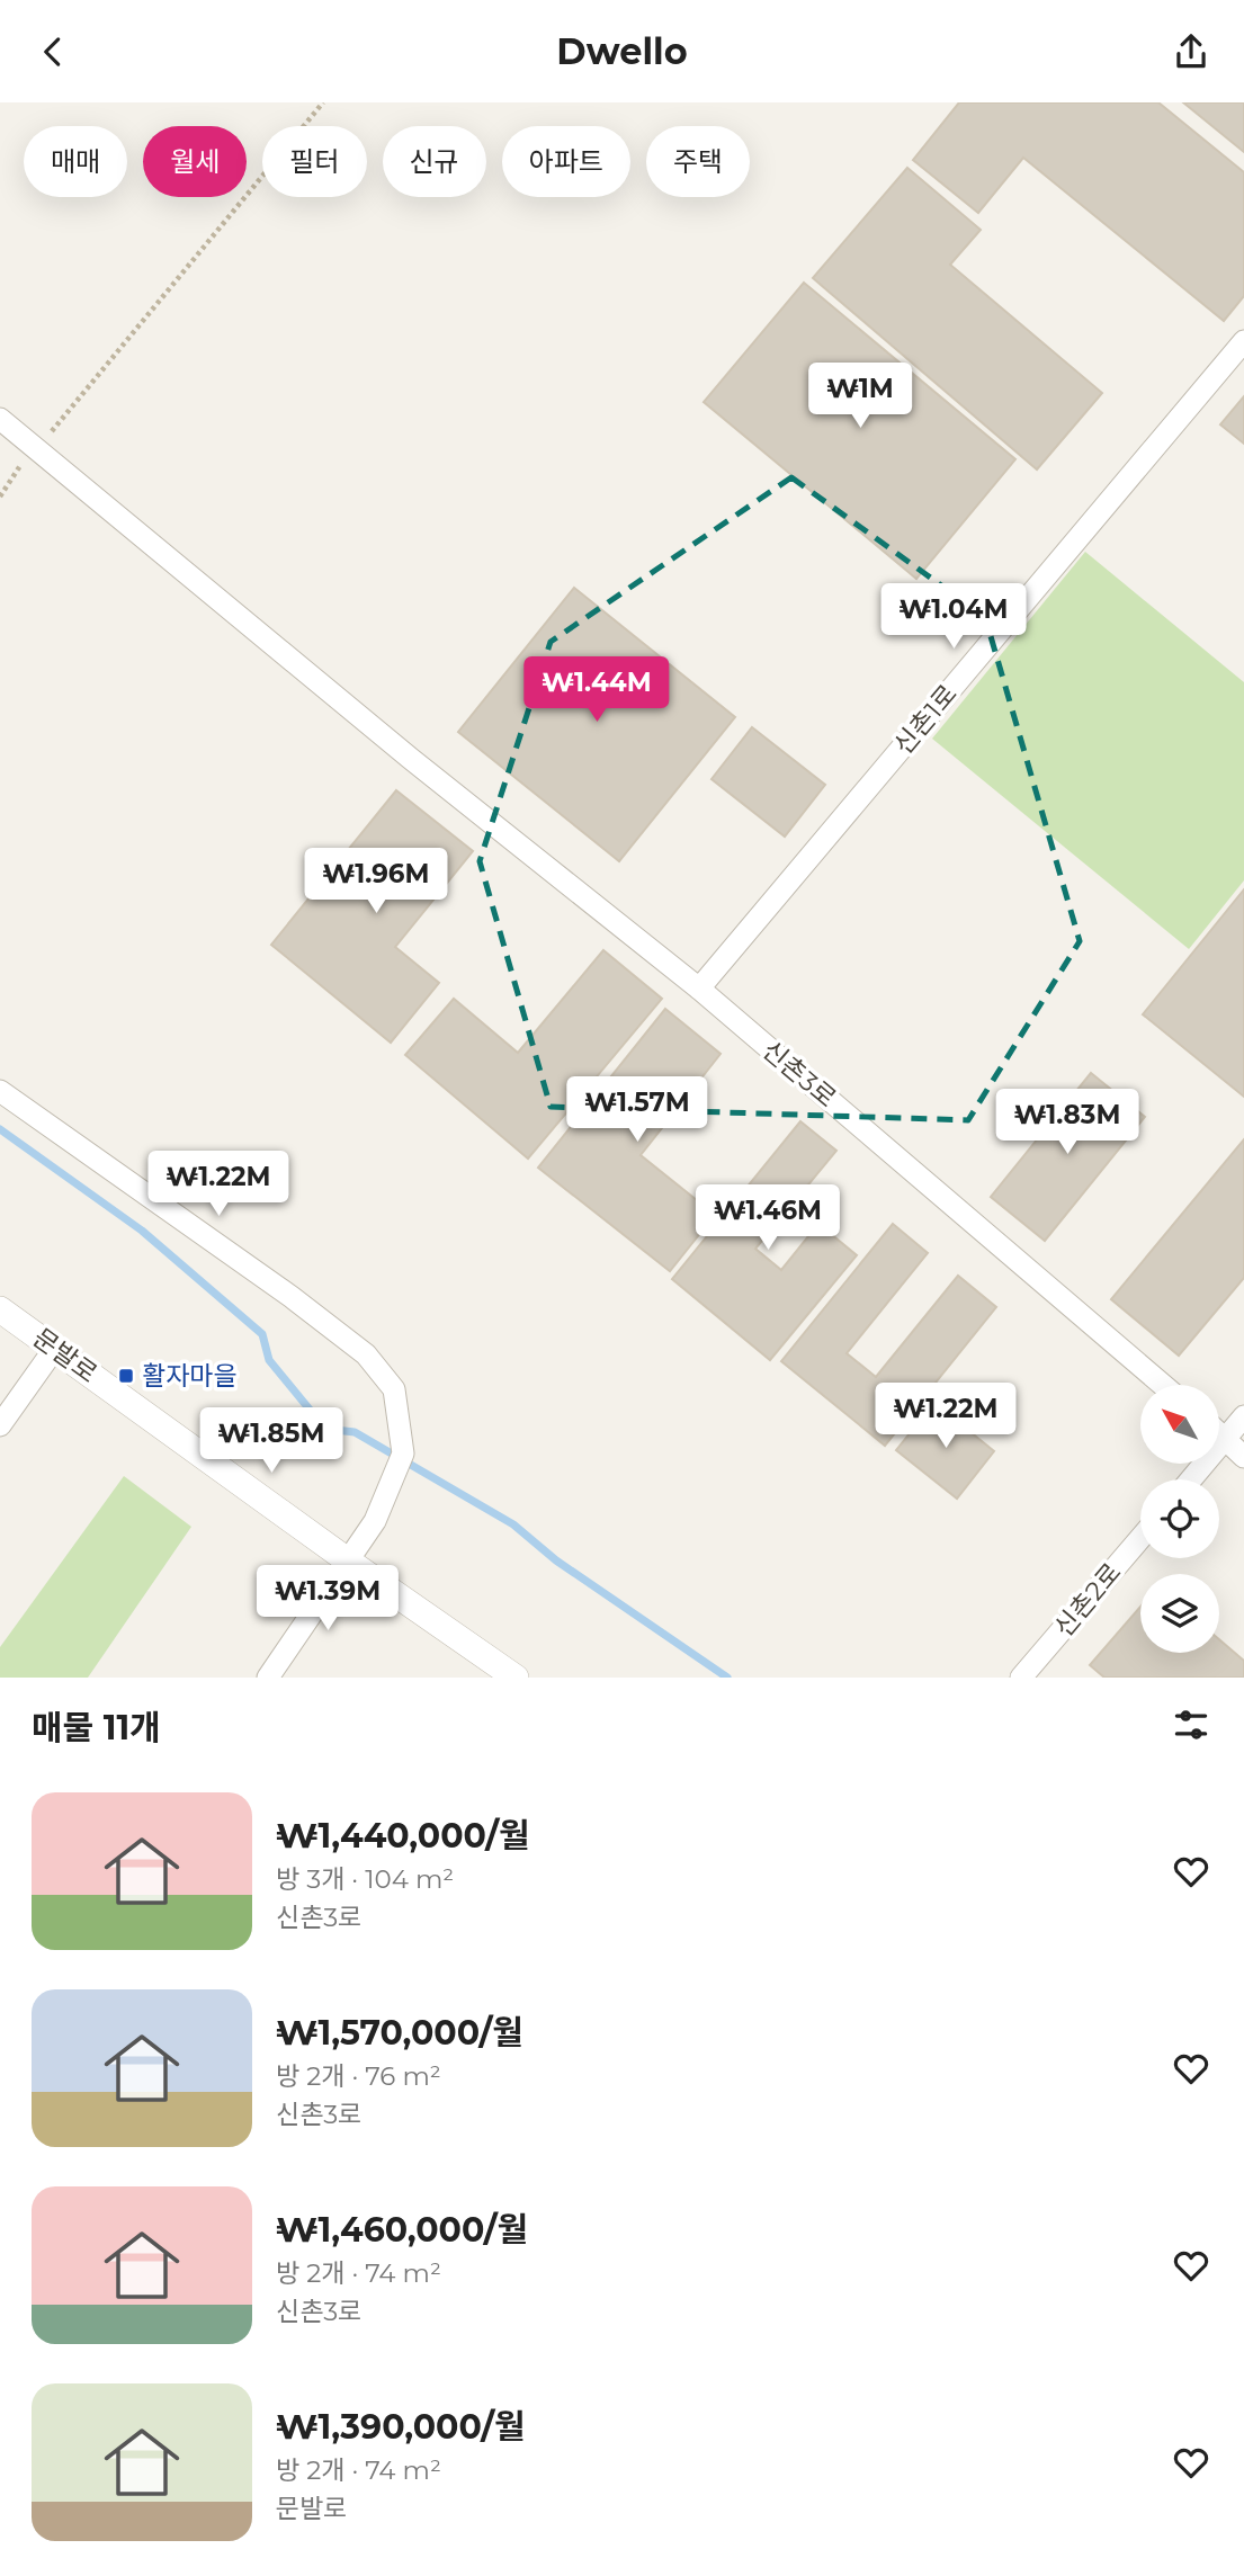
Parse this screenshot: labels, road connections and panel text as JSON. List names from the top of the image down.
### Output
{
  "streets": {
    "street": [
      "신촌1로",
      "신촌3로",
      "문발로",
      "신촌2로"
    ]
  },
  "crossings": [
    ["신촌1로", "신촌3로"]
  ],
  "places": {
    "transit": ["활자마을"]
  },
  "north": "top left",
  "page": {
    "header": "Dwello",
    "chip": [
      "매매",
      "월세",
      "필터",
      "신규",
      "아파트",
      "주택"
    ],
    "price": [
      "₩1M",
      "₩1.04M",
      "₩1.44M",
      "₩1.96M",
      "₩1.57M",
      "₩1.83M",
      "₩1.22M",
      "₩1.46M",
      "₩1.22M",
      "₩1.85M",
      "₩1.39M"
    ],
    "heading": "매물 11개",
    "list": [
      {
        "name": "₩1,440,000/월",
        "note": "방 3개 · 104 m² · 신촌3로"
      },
      {
        "name": "₩1,570,000/월",
        "note": "방 2개 · 76 m² · 신촌3로"
      },
      {
        "name": "₩1,460,000/월",
        "note": "방 2개 · 74 m² · 신촌3로"
      },
      {
        "name": "₩1,390,000/월",
        "note": "방 2개 · 74 m² · 문발로"
      }
    ]
  }
}
